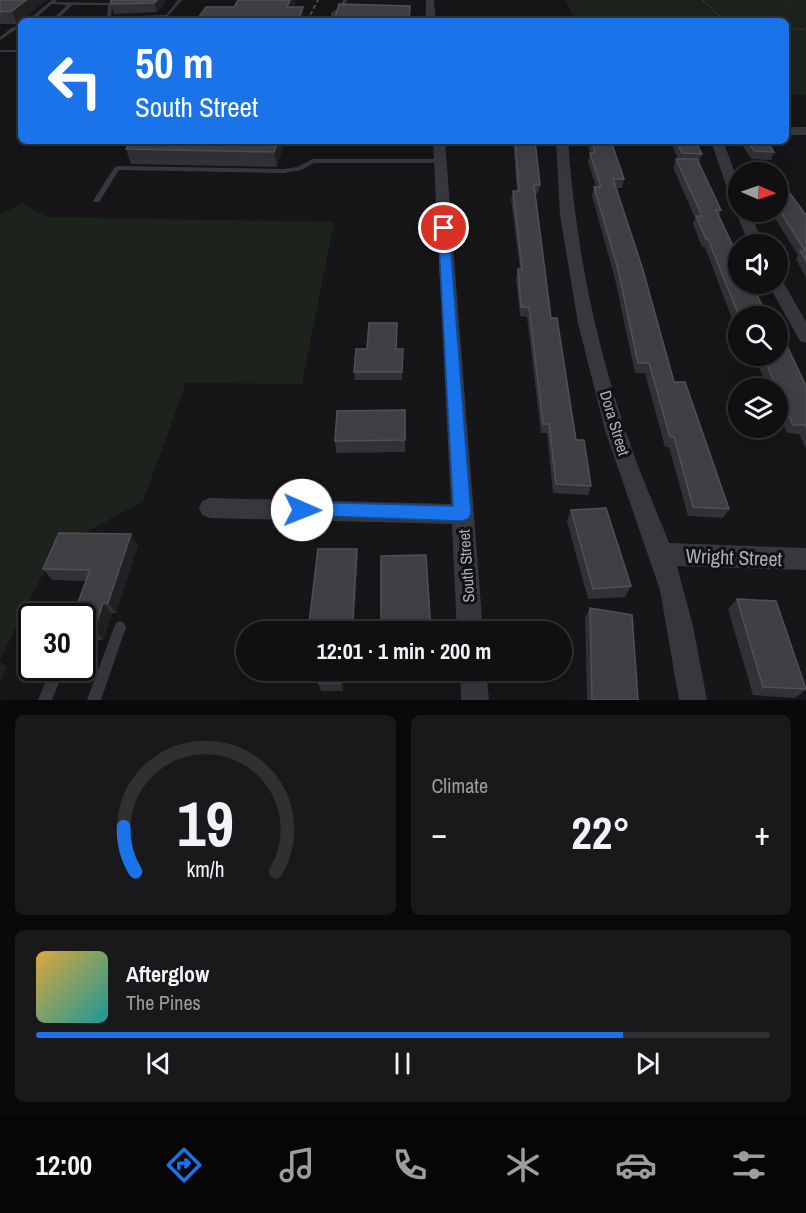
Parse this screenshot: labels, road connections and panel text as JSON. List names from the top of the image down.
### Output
{
  "streets": {
    "street": ["Dora Street", "Wright Street", "South Street"]
  },
  "crossings": [
    ["Dora Street", "Wright Street"]
  ],
  "north": "right",
  "page": {
    "turn": ["50 m", "South Street"],
    "limit": "30",
    "trip": "12:01 · 1 min · 200 m",
    "tile": "Climate",
    "heat": ["−", "22°", "+"],
    "song": ["Afterglow", "The Pines"],
    "tabs": "12:00",
    "gauge": ["19", "km/h"]
  }
}
